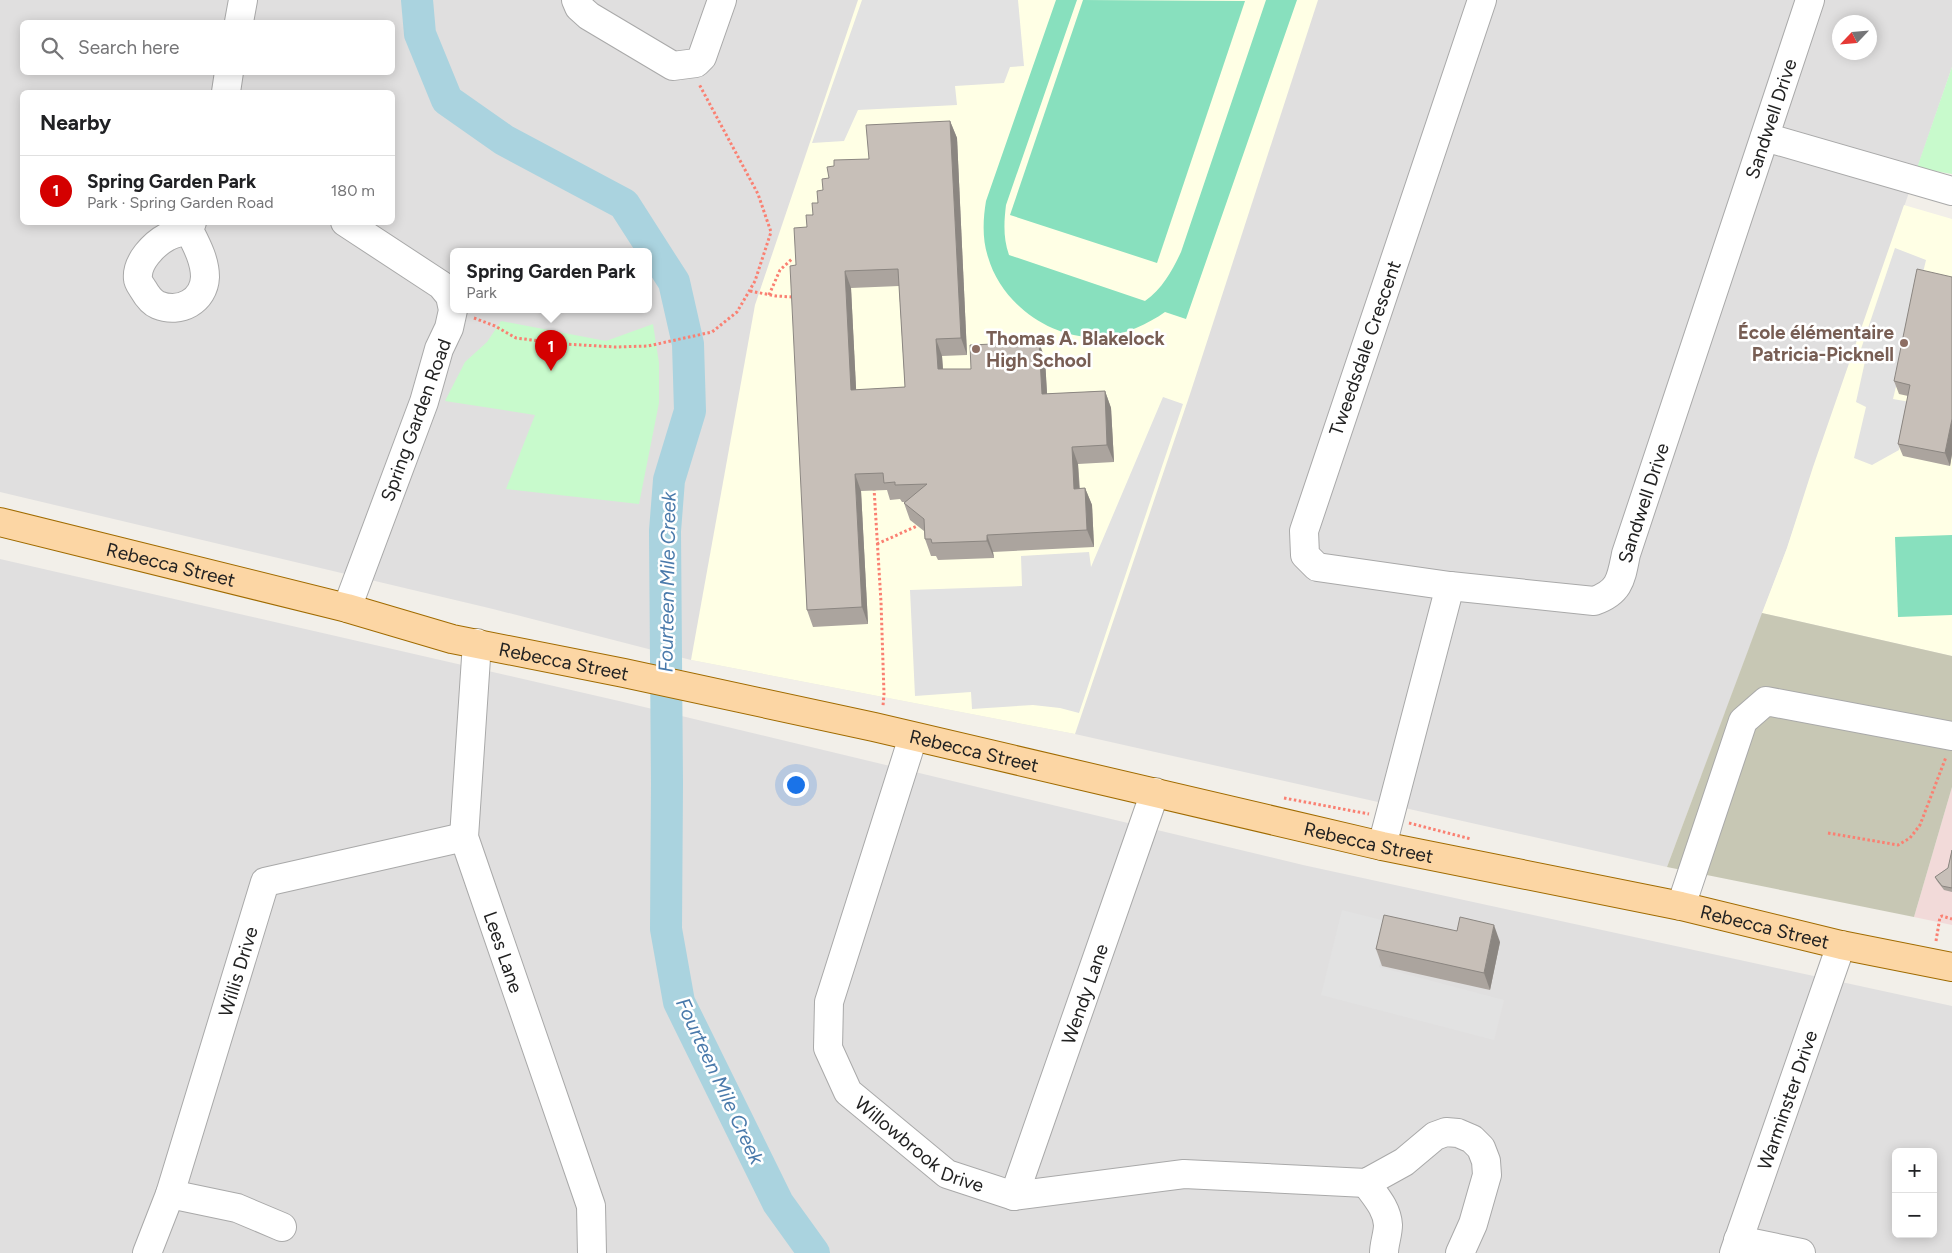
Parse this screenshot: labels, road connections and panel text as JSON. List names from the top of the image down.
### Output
{
  "streets": {
    "main road": ["Rebecca Street"],
    "street": [
      "Sandwell Drive",
      "Tweedsdale Crescent",
      "Spring Garden Road",
      "Lees Lane",
      "Willis Drive",
      "Wendy Lane",
      "Warminster Drive",
      "Willowbrook Drive"
    ]
  },
  "crossings": [
    ["Sandwell Drive", "Tweedsdale Crescent"],
    ["Spring Garden Road", "Rebecca Street"],
    ["Rebecca Street", "Lees Lane"],
    ["Rebecca Street", "Wendy Lane"],
    ["Rebecca Street", "Warminster Drive"],
    ["Rebecca Street", "Willowbrook Drive"],
    ["Lees Lane", "Willis Drive"],
    ["Wendy Lane", "Willowbrook Drive"]
  ],
  "water": ["Fourteen Mile Creek"],
  "places": ["École élémentaire Patricia-Picknell", "Thomas A. Blakelock High School"],
  "north": "bottom left",
  "page": {
    "search": "Search here",
    "heading": "Nearby",
    "list": [
      {
        "mark": "1",
        "name": "Spring Garden Park",
        "note": "Park · Spring Garden Road",
        "value": "180 m"
      }
    ],
    "popup": ["Spring Garden Park", "Park"],
    "pins": "1",
    "map_buttons": ["+", "−"]
  }
}
